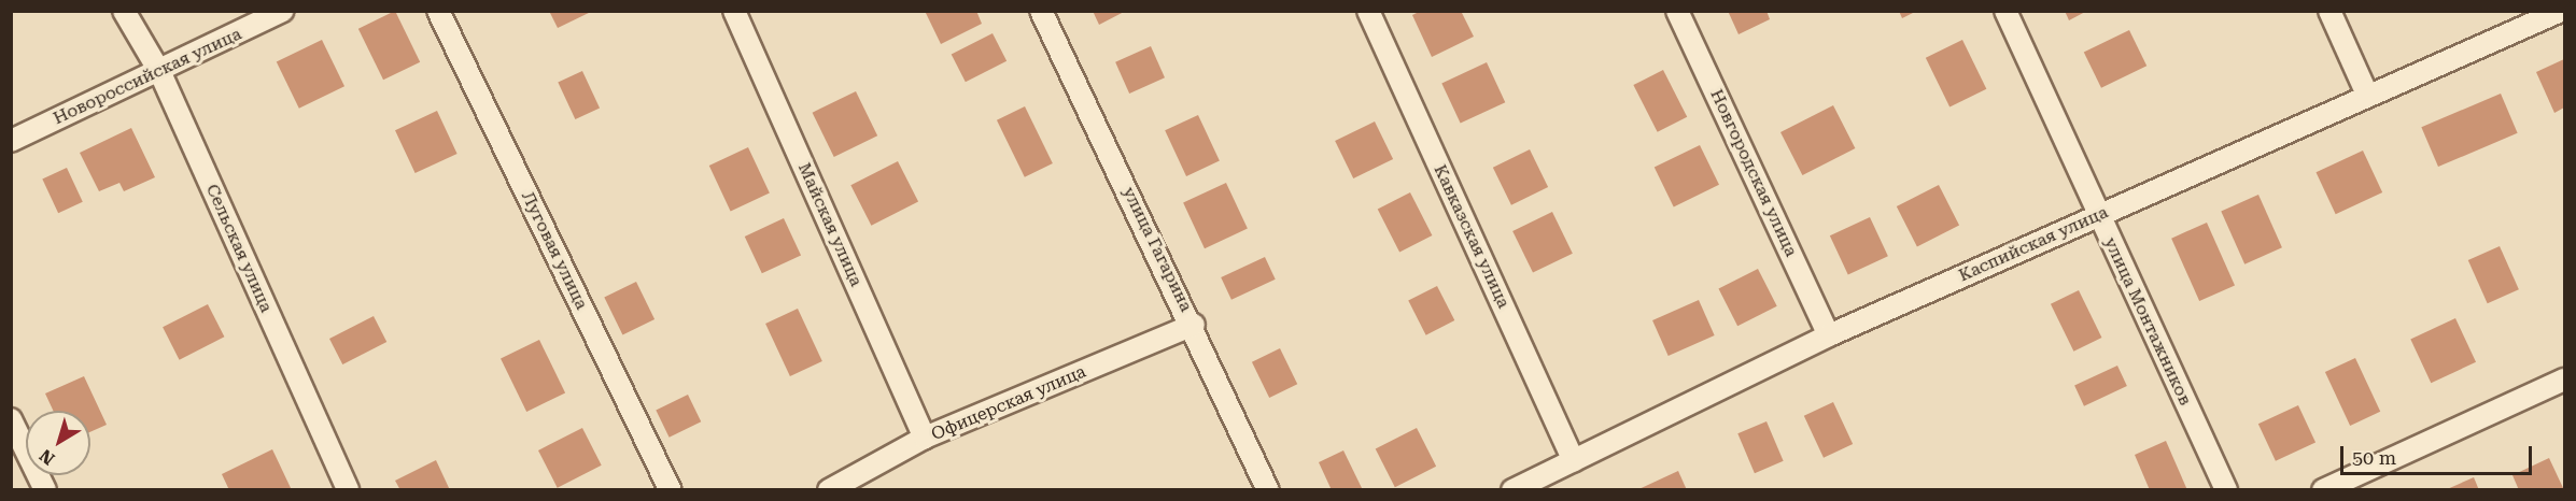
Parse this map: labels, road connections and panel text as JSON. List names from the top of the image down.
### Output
{
  "streets": {
    "street": [
      "Новороссийская улица",
      "Новгородская улица",
      "Майская улица",
      "Кавказская улица",
      "Каспийская улица",
      "Сельская улица",
      "улица Гагарина",
      "Луговая улица",
      "улица Монтажников",
      "Офицерская улица"
    ]
  },
  "crossings": [
    ["Новороссийская улица", "Сельская улица"],
    ["Новгородская улица", "Каспийская улица"],
    ["Майская улица", "Офицерская улица"],
    ["Кавказская улица", "Каспийская улица"],
    ["Каспийская улица", "улица Монтажников"],
    ["улица Гагарина", "Офицерская улица"]
  ],
  "scale_bar": "50 m",
  "north": "bottom left"
}
